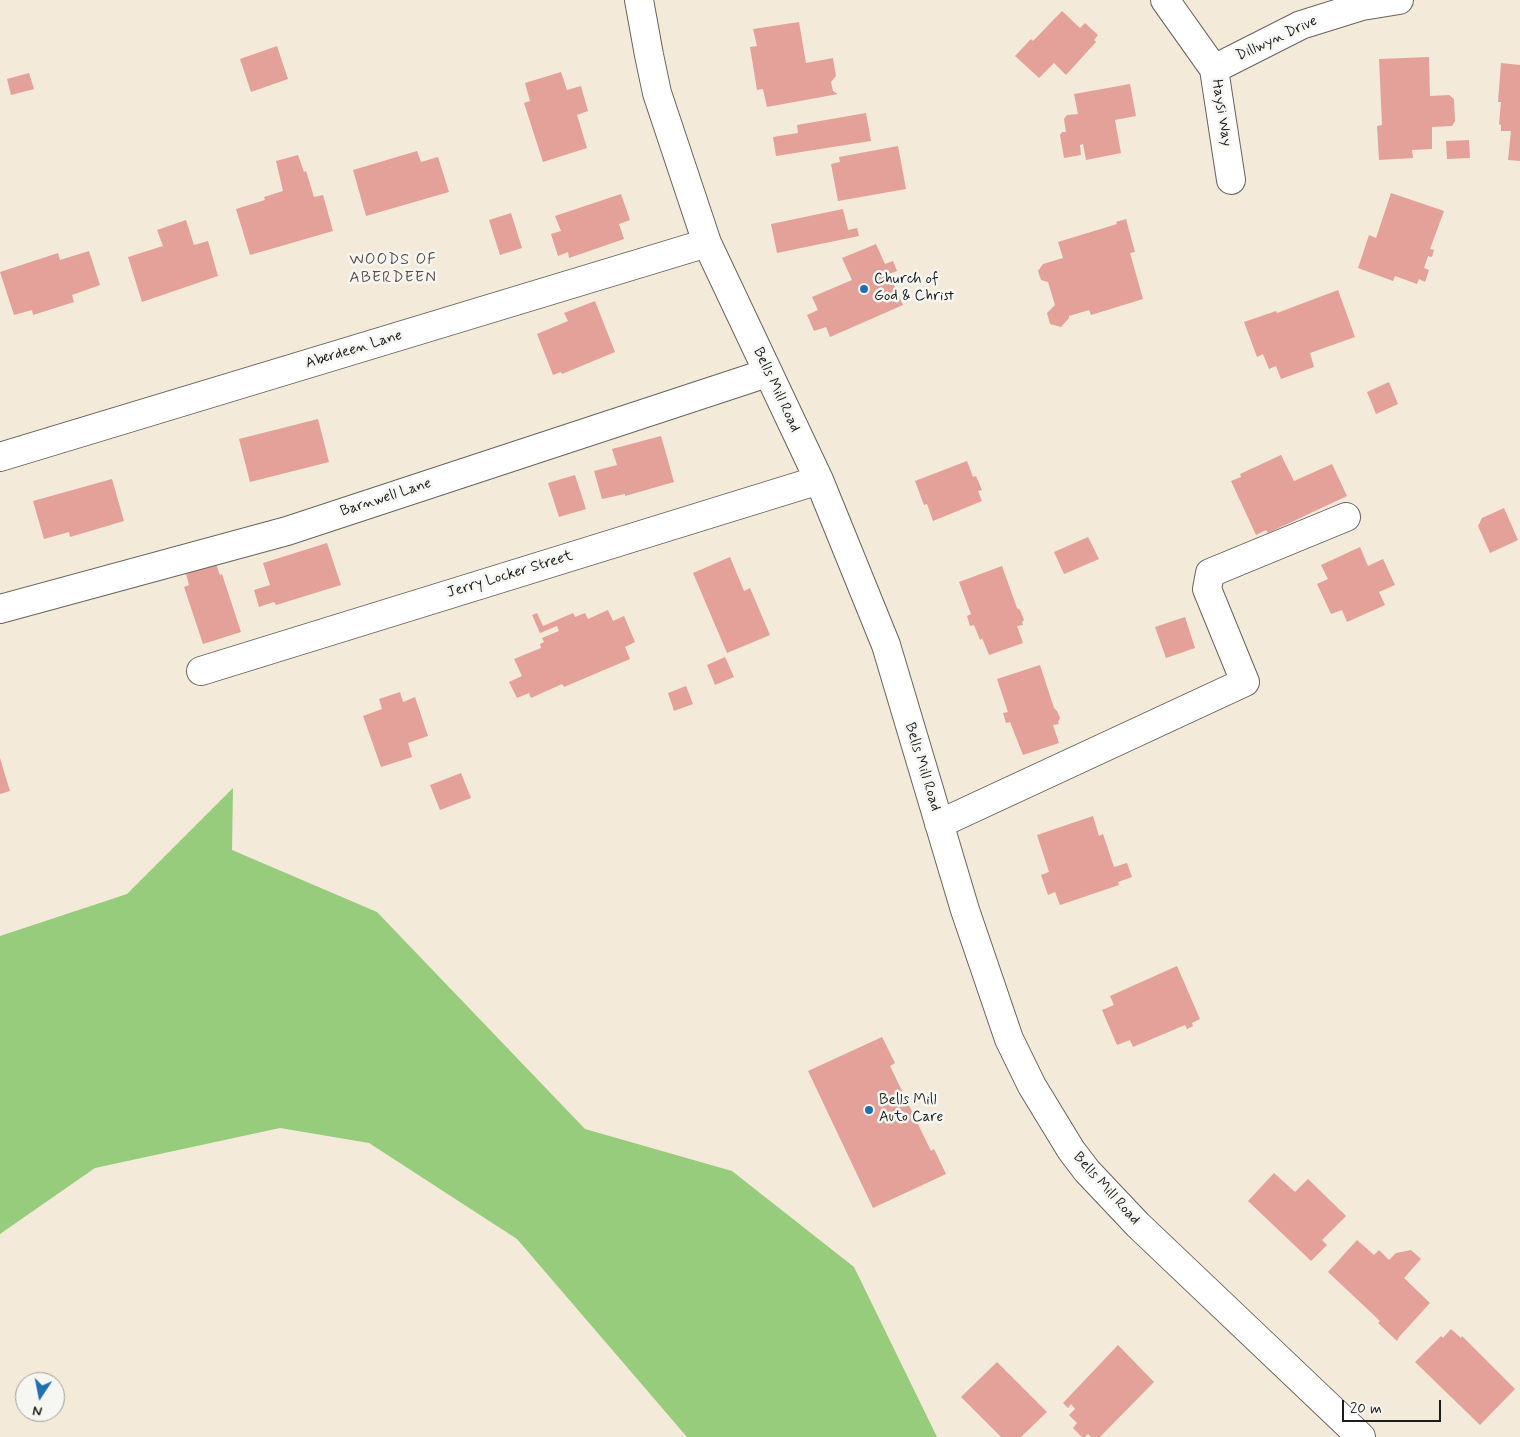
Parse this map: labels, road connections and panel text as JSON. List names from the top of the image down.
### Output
{
  "streets": {
    "street": [
      "Dillwyn Drive",
      "Haysi Way",
      "Aberdeen Lane",
      "Bells Mill Road",
      "Barnwell Lane",
      "Jerry Locker Street"
    ]
  },
  "crossings": [
    ["Dillwyn Drive", "Haysi Way"],
    ["Aberdeen Lane", "Bells Mill Road"],
    ["Bells Mill Road", "Barnwell Lane"],
    ["Bells Mill Road", "Jerry Locker Street"]
  ],
  "districts": ["WOODS OF ABERDEEN"],
  "places": ["Church of God & Christ", "Bells Mill Auto Care"],
  "scale_bar": "20 m",
  "north": "bottom"
}
